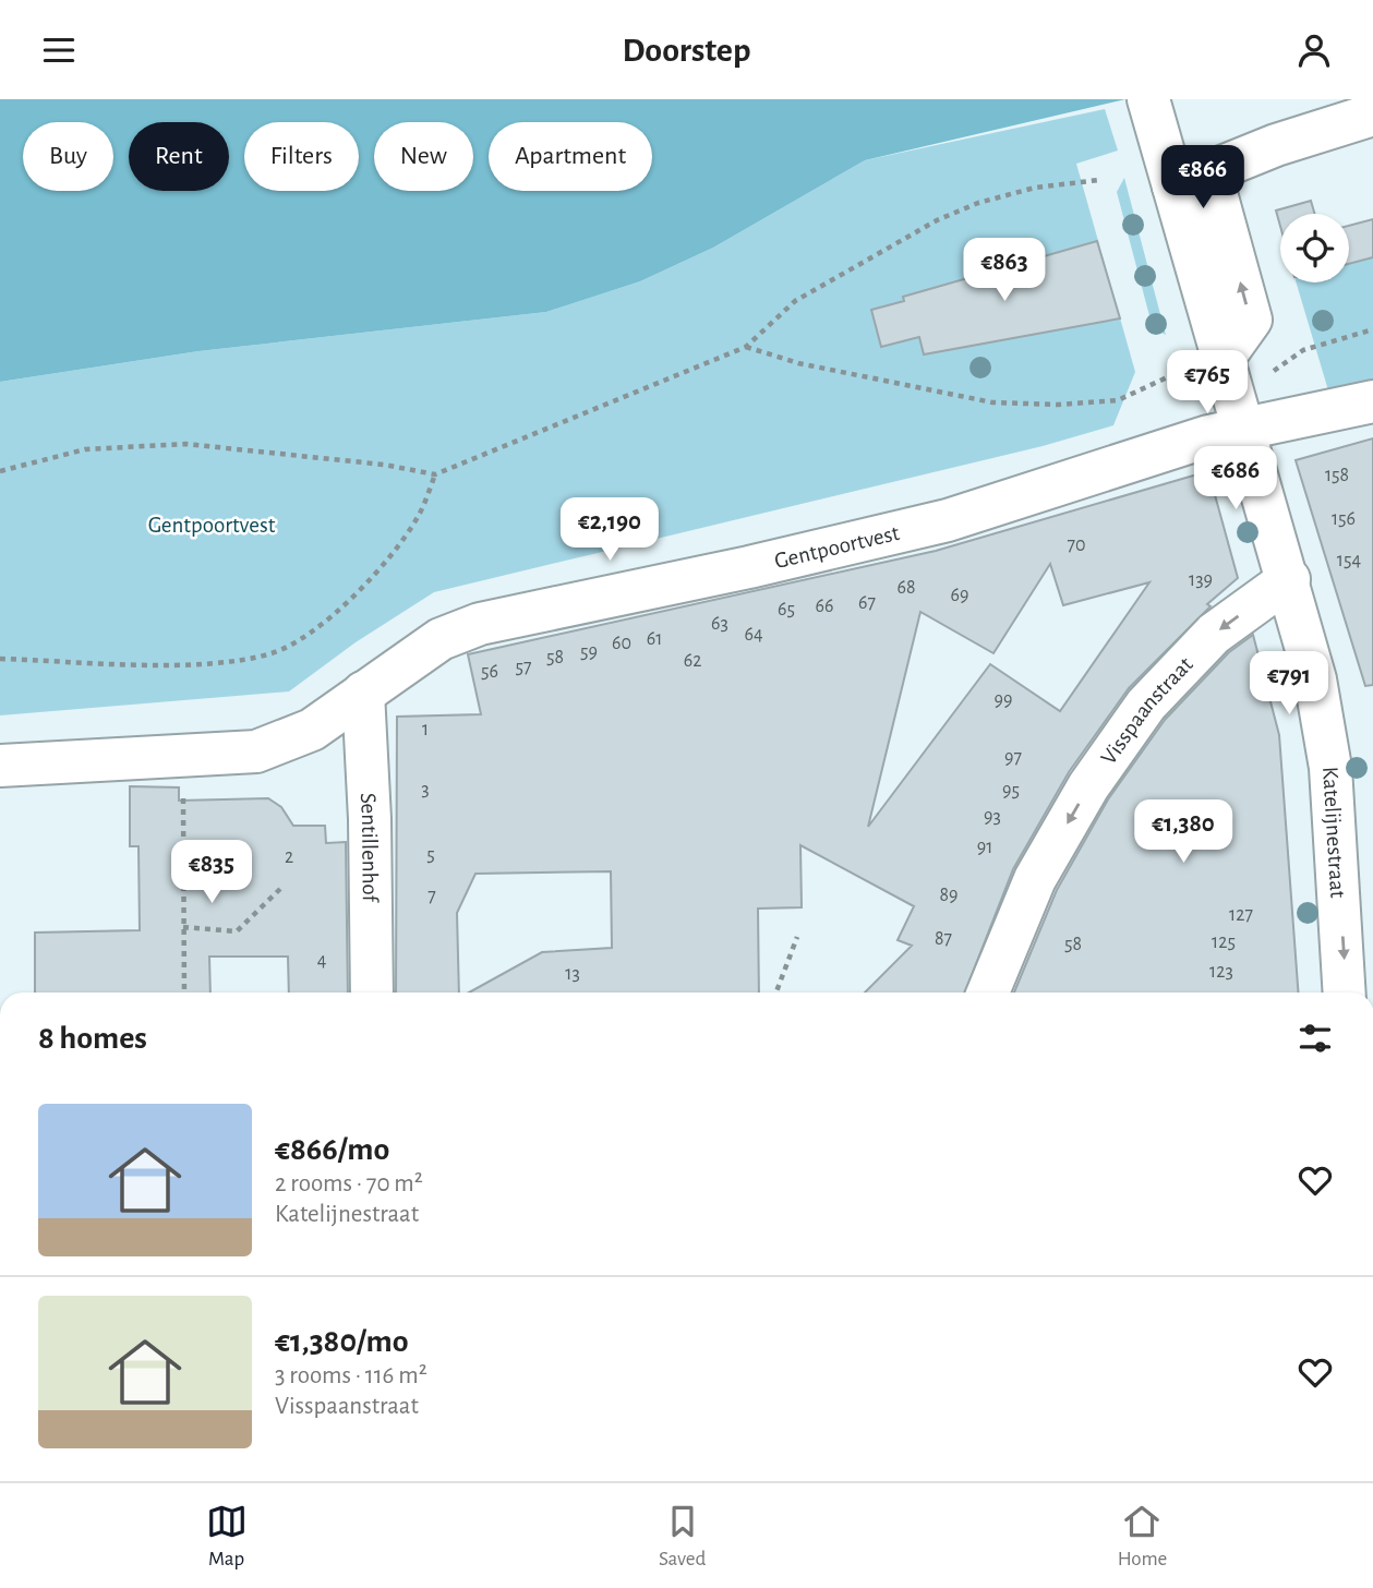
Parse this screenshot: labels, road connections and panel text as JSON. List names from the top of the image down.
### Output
{
  "streets": {
    "street": [
      "Gentpoortvest",
      "Visspaanstraat",
      "Katelijnestraat",
      "Sentillenhof"
    ]
  },
  "crossings": [
    ["Gentpoortvest", "Katelijnestraat"],
    ["Gentpoortvest", "Sentillenhof"],
    ["Visspaanstraat", "Katelijnestraat"]
  ],
  "one_way": ["Visspaanstraat"],
  "parks": ["Gentpoortvest"],
  "house_numbers": [
    "158",
    "156",
    "70",
    "154",
    "139",
    "68",
    "69",
    "67",
    "66",
    "65",
    "63",
    "64",
    "61",
    "60",
    "59",
    "58",
    "62",
    "57",
    "56",
    "99",
    "1",
    "97",
    "3",
    "95",
    "93",
    "91",
    "5",
    "2",
    "89",
    "7",
    "127",
    "87",
    "125",
    "58",
    "4",
    "123",
    "13"
  ],
  "page": {
    "header": "Doorstep",
    "chip": [
      "Buy",
      "Rent",
      "Filters",
      "New",
      "Apartment"
    ],
    "price": [
      "€866",
      "€863",
      "€765",
      "€686",
      "€2,190",
      "€791",
      "€1,380",
      "€835"
    ],
    "heading": "8 homes",
    "list": [
      {
        "name": "€866/mo",
        "note": "2 rooms · 70 m² · Katelijnestraat"
      },
      {
        "name": "€1,380/mo",
        "note": "3 rooms · 116 m² · Visspaanstraat"
      }
    ],
    "tabs": ["Map", "Saved", "Home"]
  }
}
